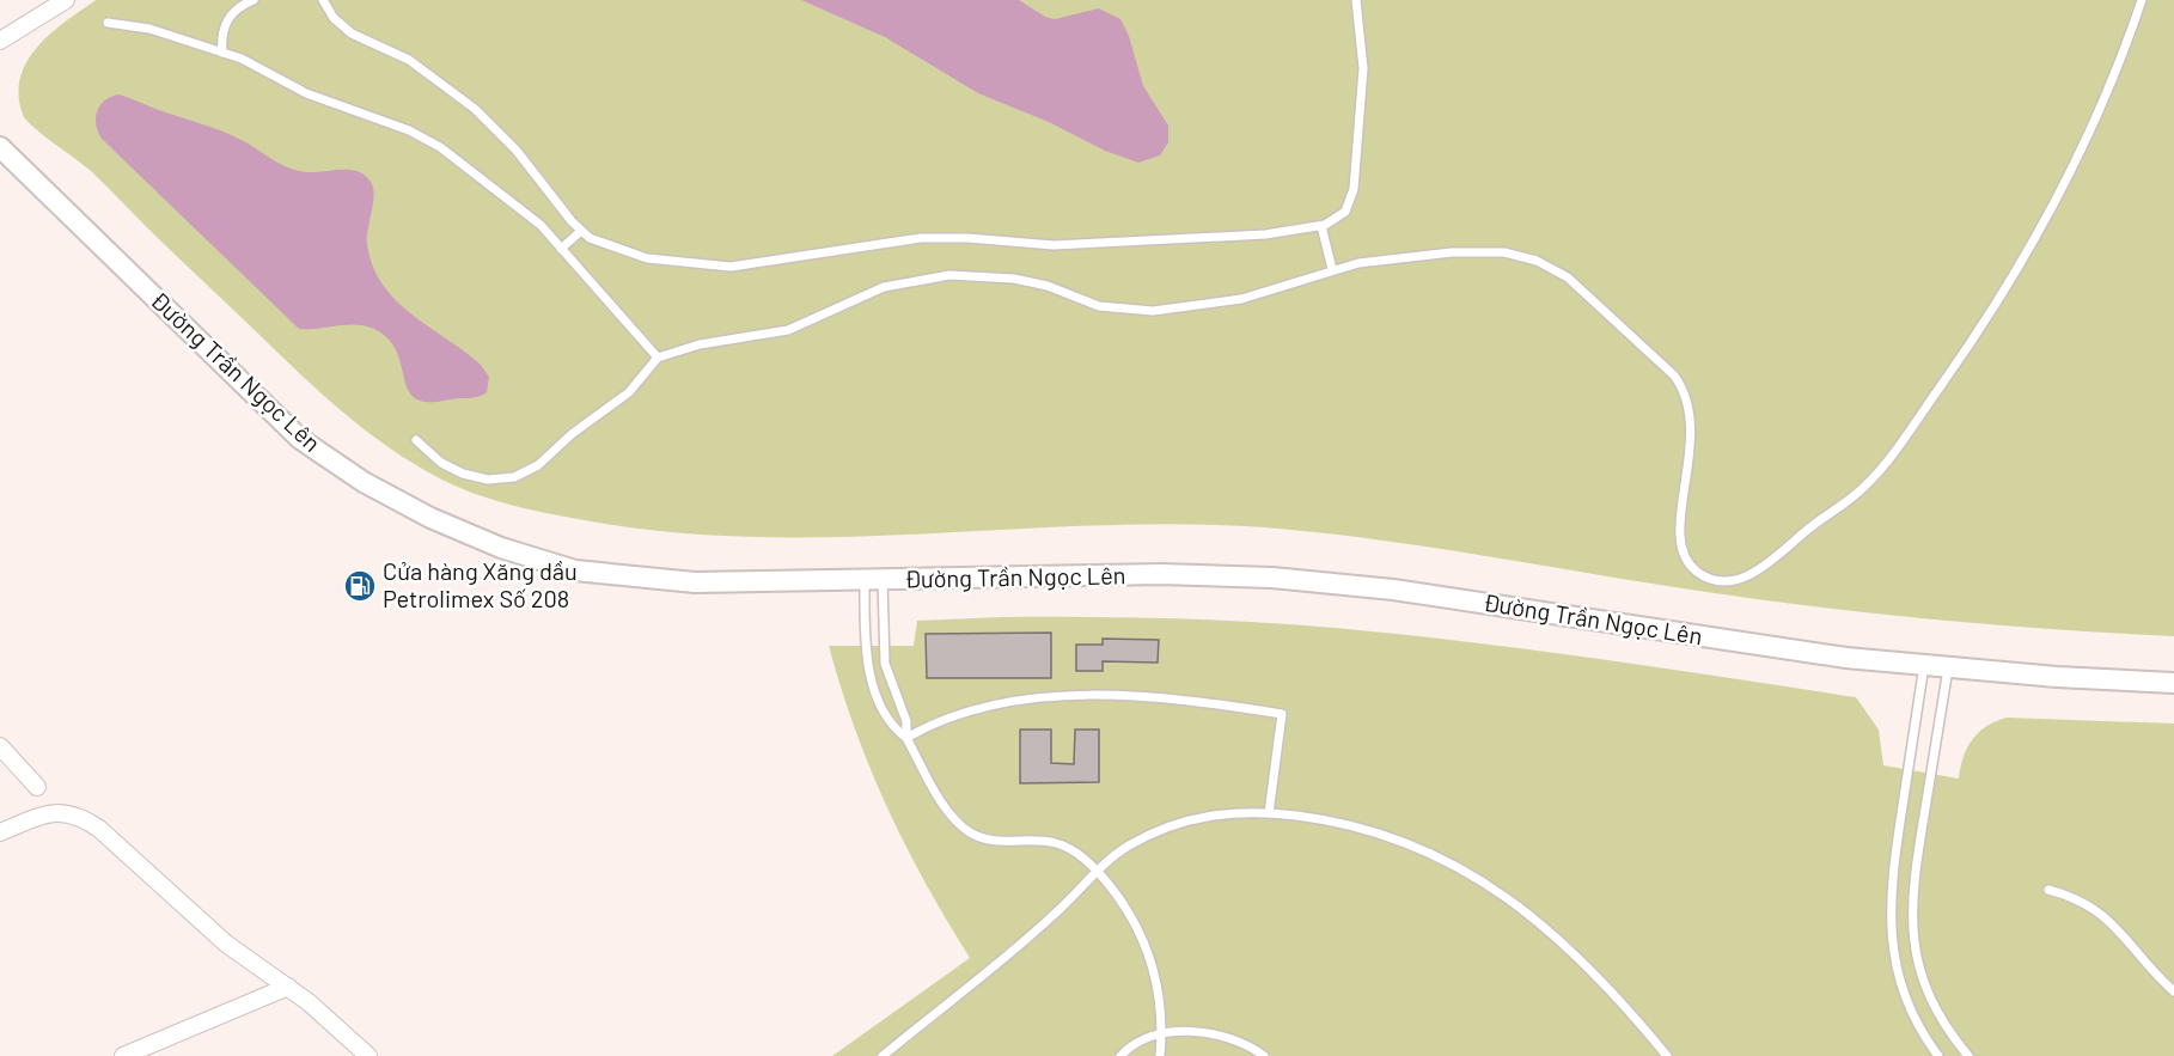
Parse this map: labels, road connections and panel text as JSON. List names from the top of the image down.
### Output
{
  "streets": {
    "street": ["Đường Trần Ngọc Lên"]
  },
  "places": {
    "fuel station": ["Cửa hàng Xăng dầu Petrolimex Số 208"]
  }
}
